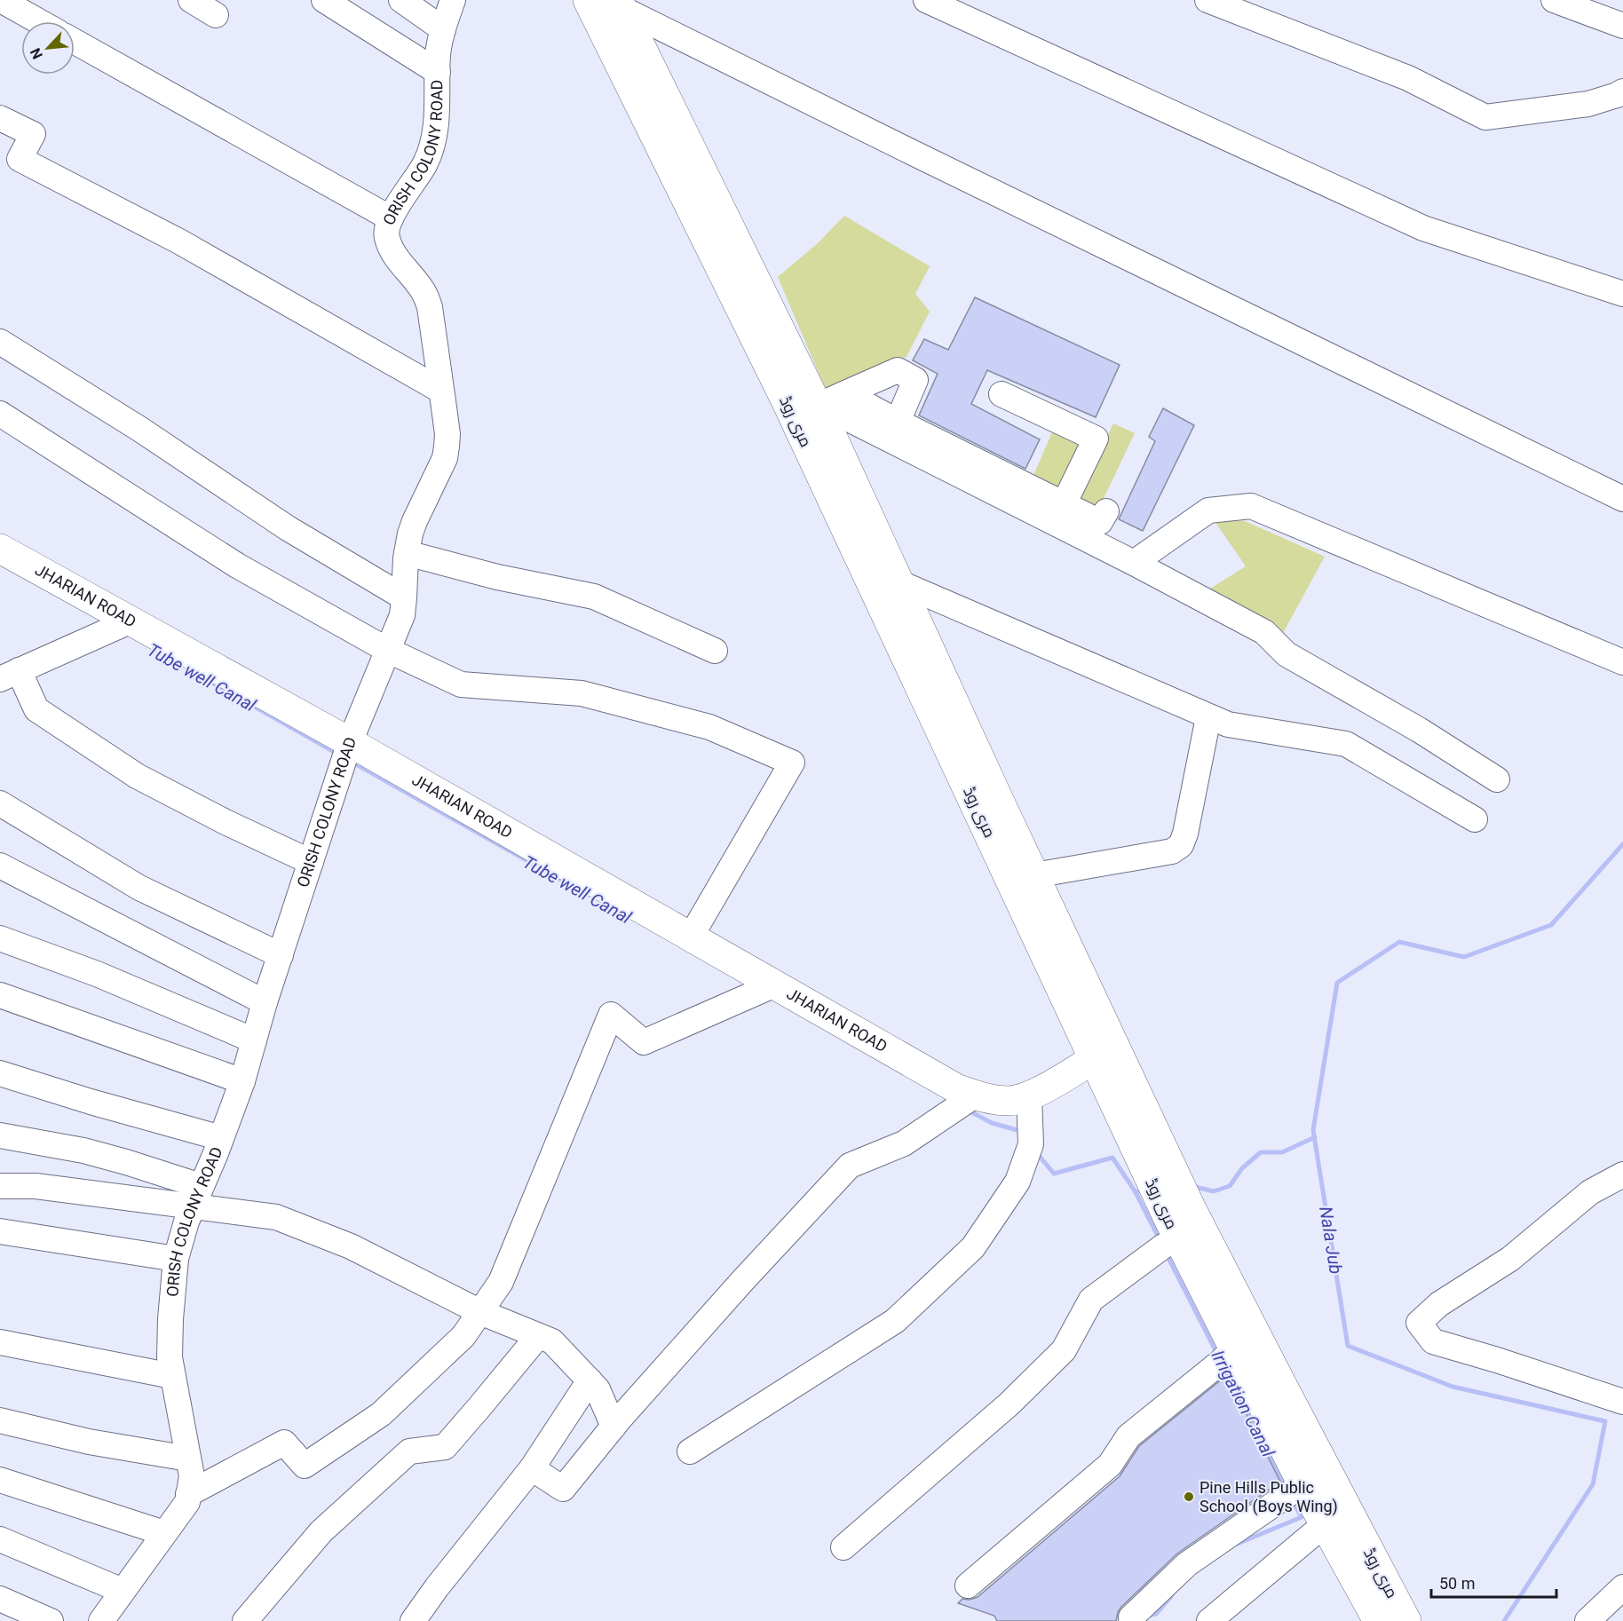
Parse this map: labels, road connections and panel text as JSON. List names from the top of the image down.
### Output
{
  "streets": {
    "main road": ["مری روڈ", "JHARIAN ROAD"],
    "street": ["ORISH COLONY ROAD"]
  },
  "crossings": [
    ["ORISH COLONY ROAD", "JHARIAN ROAD"],
    ["مری روڈ", "JHARIAN ROAD"]
  ],
  "water": ["Tube well Canal", "Nala Jub", "Irrigation Canal"],
  "places": ["Pine Hills Public School (Boys Wing)"],
  "scale_bar": "50 m",
  "north": "bottom left"
}
